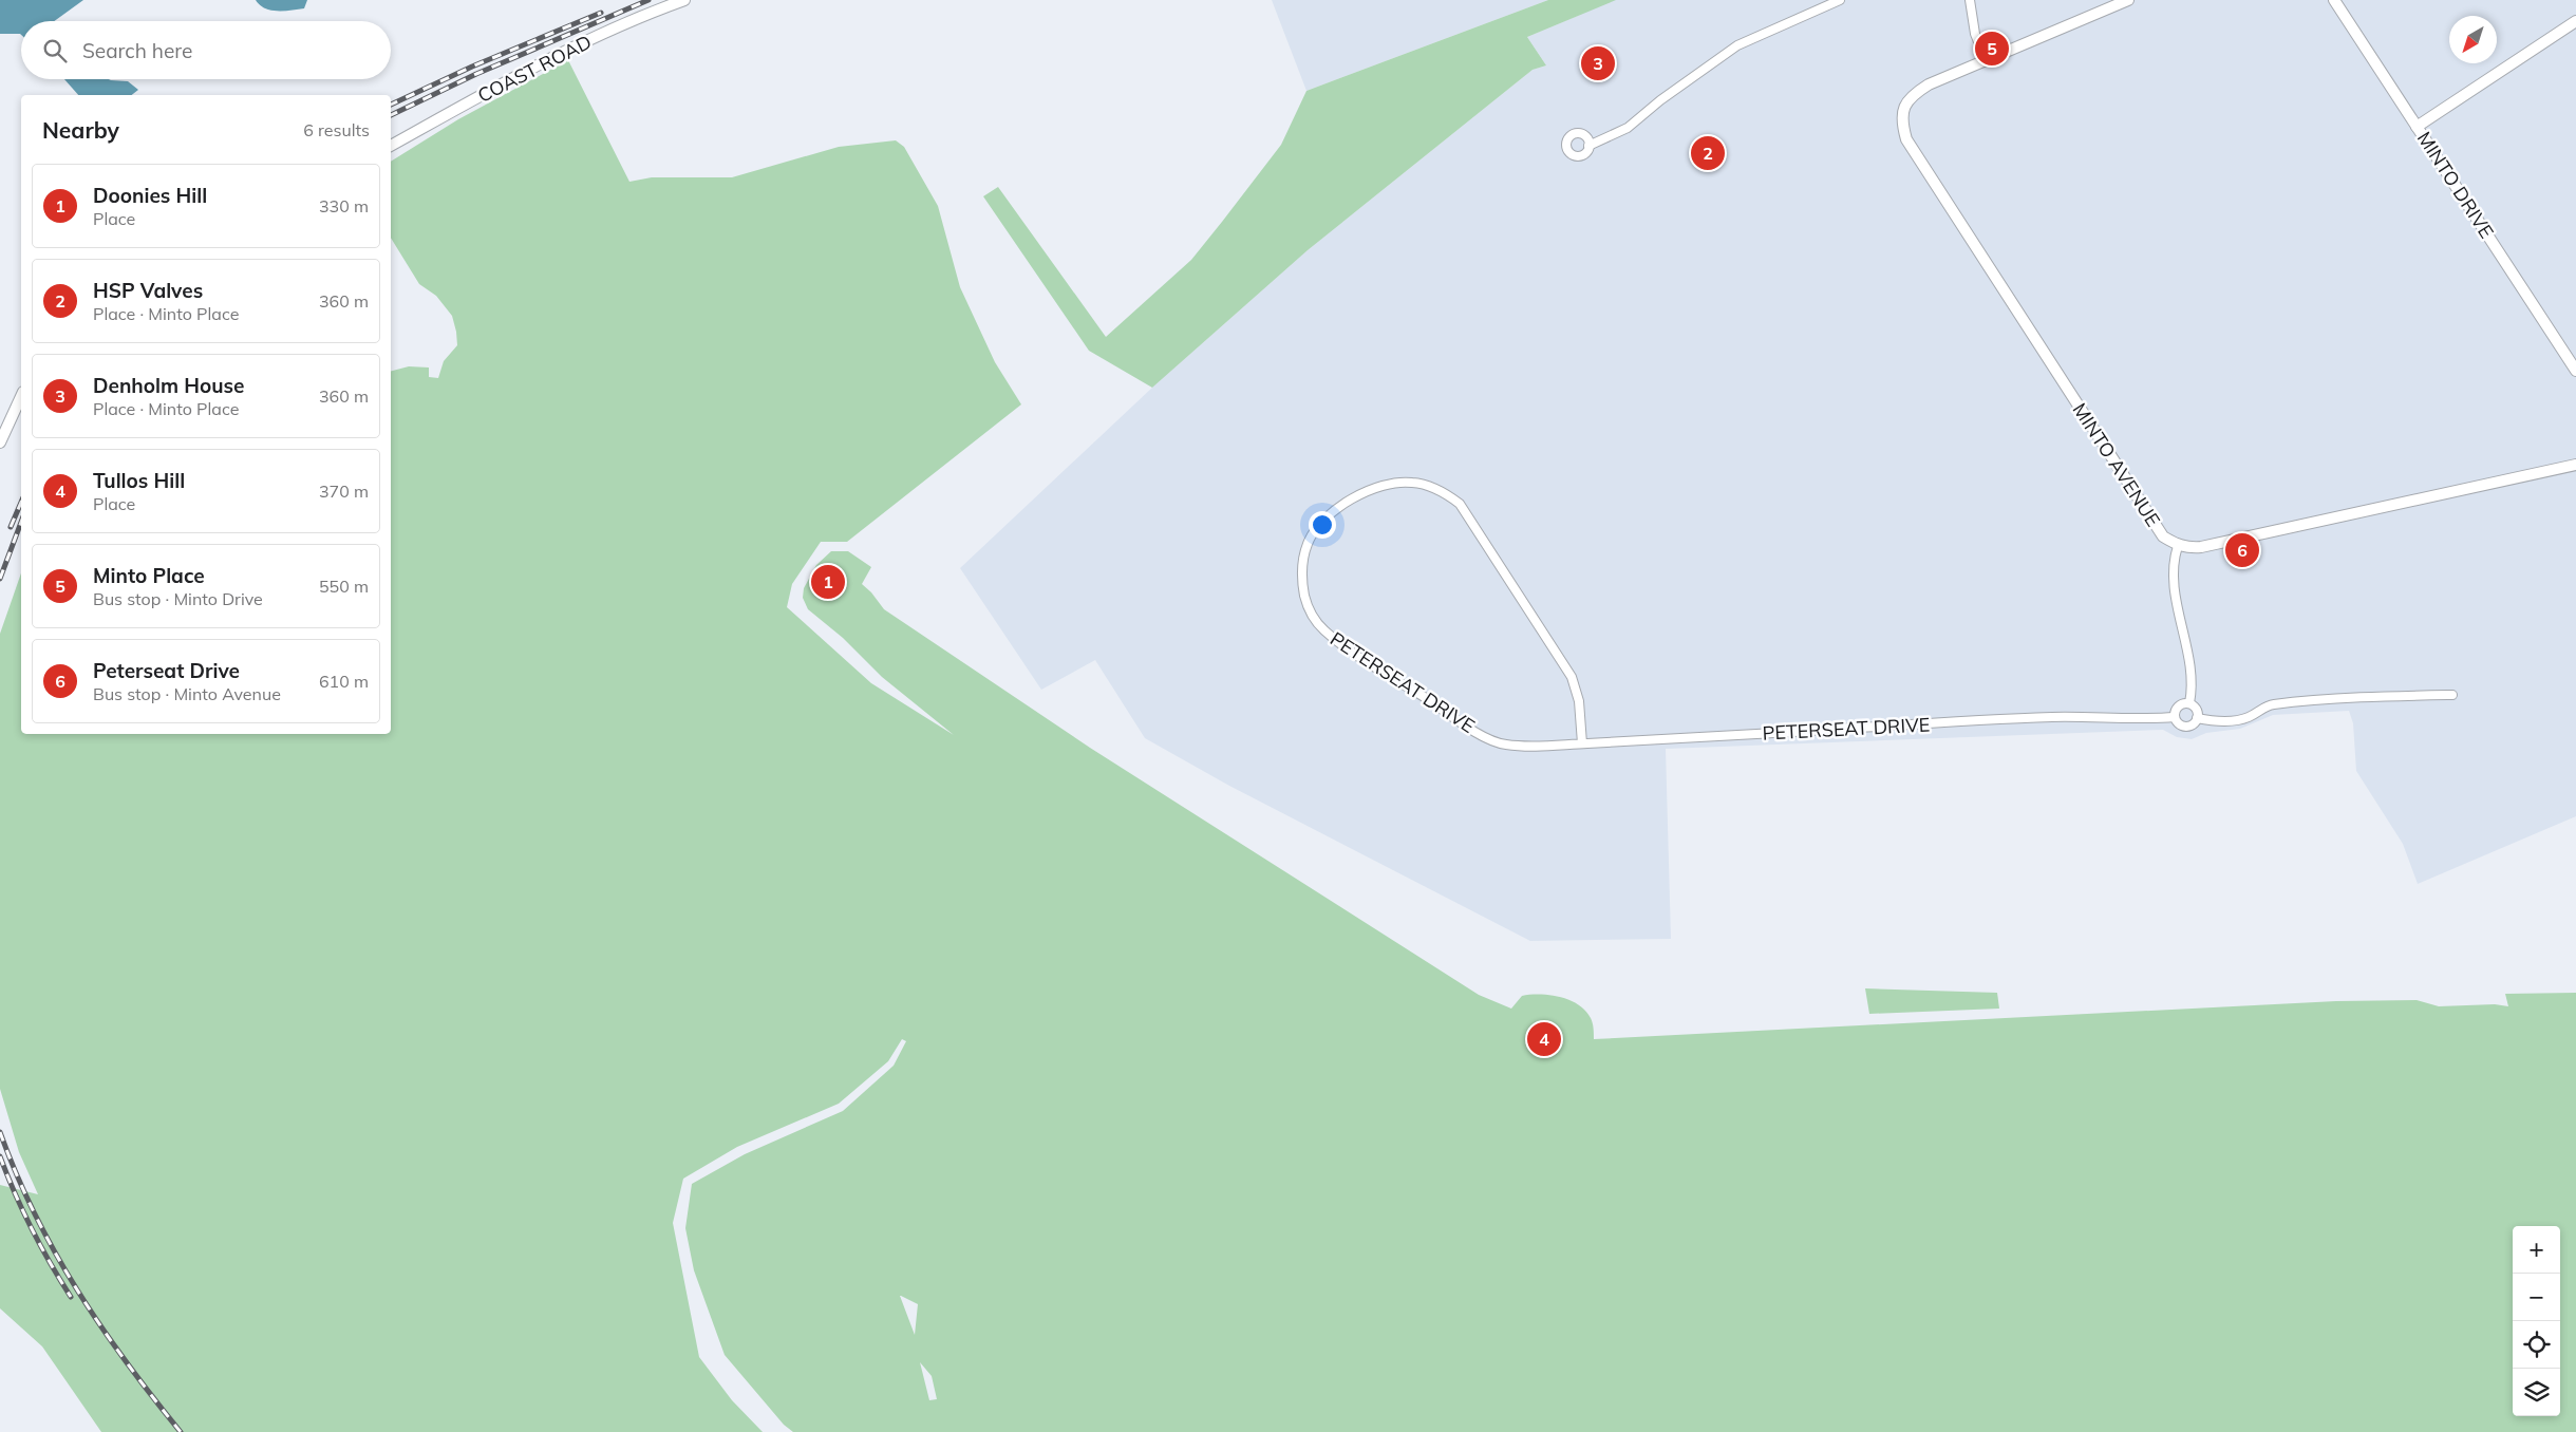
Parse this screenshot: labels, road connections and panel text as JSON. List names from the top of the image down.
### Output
{
  "streets": {
    "street": [
      "COAST ROAD",
      "MINTO DRIVE",
      "MINTO AVENUE",
      "PETERSEAT DRIVE"
    ]
  },
  "north": "bottom left",
  "page": {
    "search": "Search here",
    "pins": [
      "5",
      "3",
      "2",
      "6",
      "1",
      "4"
    ],
    "heading": ["Nearby", "6 results"],
    "list": [
      {
        "mark": "1",
        "name": "Doonies Hill",
        "note": "Place",
        "value": "330 m"
      },
      {
        "mark": "2",
        "name": "HSP Valves",
        "note": "Place · Minto Place",
        "value": "360 m"
      },
      {
        "mark": "3",
        "name": "Denholm House",
        "note": "Place · Minto Place",
        "value": "360 m"
      },
      {
        "mark": "4",
        "name": "Tullos Hill",
        "note": "Place",
        "value": "370 m"
      },
      {
        "mark": "5",
        "name": "Minto Place",
        "note": "Bus stop · Minto Drive",
        "value": "550 m"
      },
      {
        "mark": "6",
        "name": "Peterseat Drive",
        "note": "Bus stop · Minto Avenue",
        "value": "610 m"
      }
    ],
    "map_buttons": ["+", "−"]
  }
}
